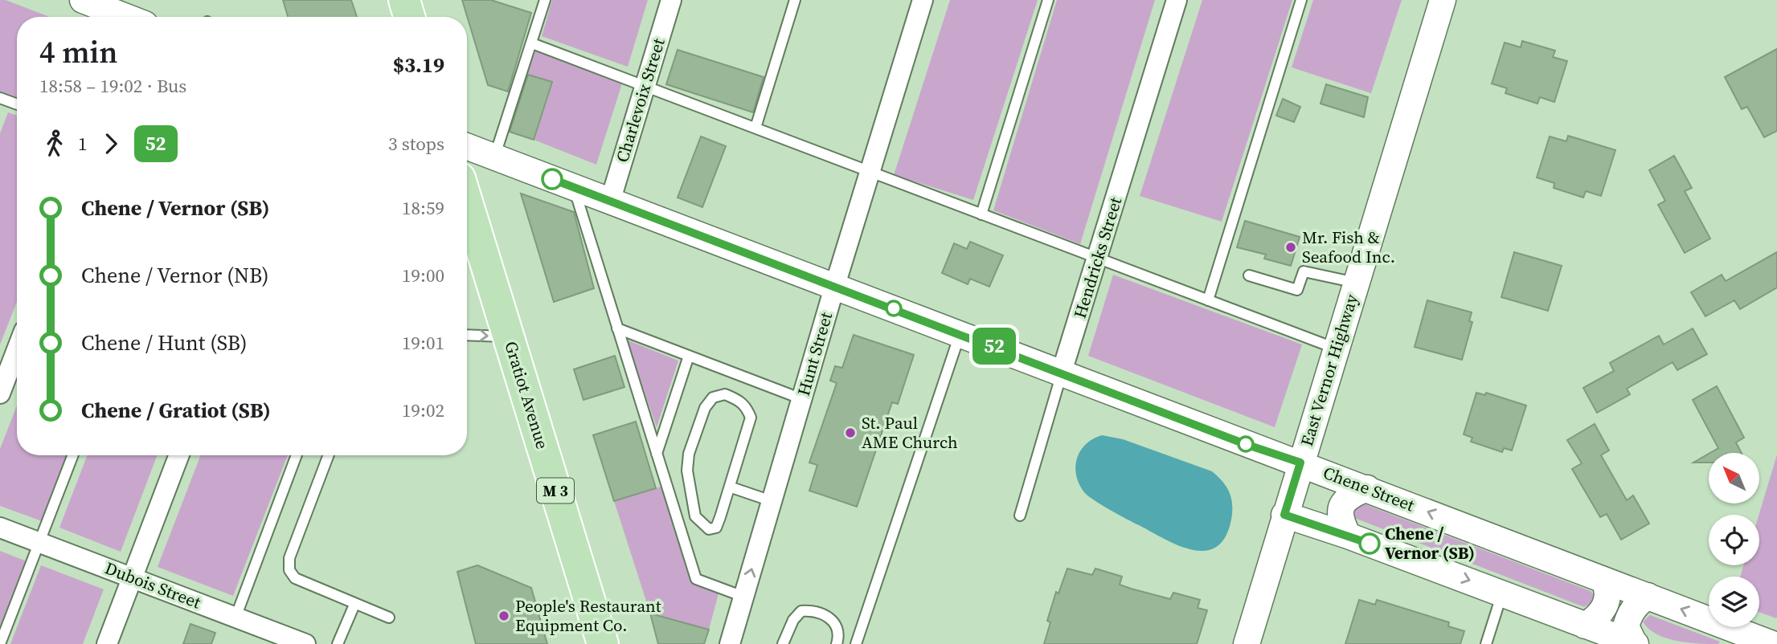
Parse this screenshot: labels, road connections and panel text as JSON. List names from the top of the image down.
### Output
{
  "streets": {
    "main road": ["Gratiot Avenue", "M 3"],
    "street": [
      "Charlevoix Street",
      "Hendricks Street",
      "Hunt Street",
      "East Vernor Highway",
      "Chene Street",
      "Dubois Street"
    ]
  },
  "crossings": [
    ["Charlevoix Street", "Chene Street"],
    ["Hendricks Street", "Chene Street"],
    ["Hunt Street", "Chene Street"],
    ["East Vernor Highway", "Chene Street"]
  ],
  "places": [
    "Mr. Fish & Seafood Inc.",
    "St. Paul AME Church",
    "Chene / Vernor (SB)",
    "People's Restaurant Equipment Co."
  ],
  "lines": ["bus line 52"],
  "north": "top left",
  "page": {
    "on_map": "52",
    "heading": ["4 min", "18:58 – 19:02 · Bus", "$3.19"],
    "legs": ["1", "52", "3 stops"],
    "list": [
      {
        "name": "Chene / Vernor (SB)",
        "value": "18:59"
      },
      {
        "name": "Chene / Vernor (NB)",
        "value": "19:00"
      },
      {
        "name": "Chene / Hunt (SB)",
        "value": "19:01"
      },
      {
        "name": "Chene / Gratiot (SB)",
        "value": "19:02"
      }
    ]
  }
}
